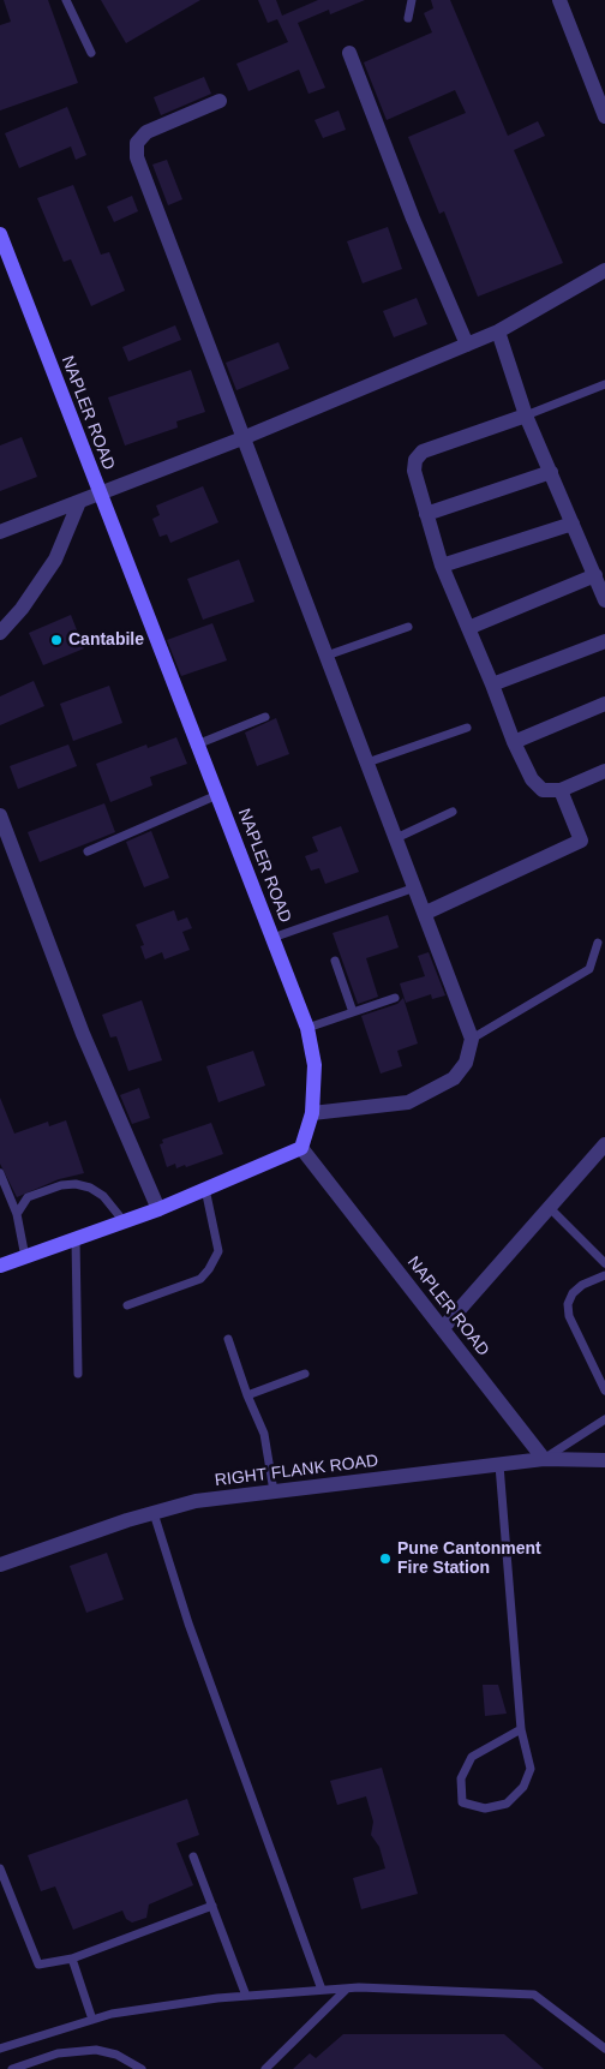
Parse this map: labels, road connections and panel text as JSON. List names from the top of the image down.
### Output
{
  "streets": {
    "street": ["NAPLER ROAD", "RIGHT FLANK ROAD"]
  },
  "crossings": [
    ["NAPLER ROAD", "RIGHT FLANK ROAD"]
  ],
  "places": ["Cantabile", "Pune Cantonment Fire Station"]
}
